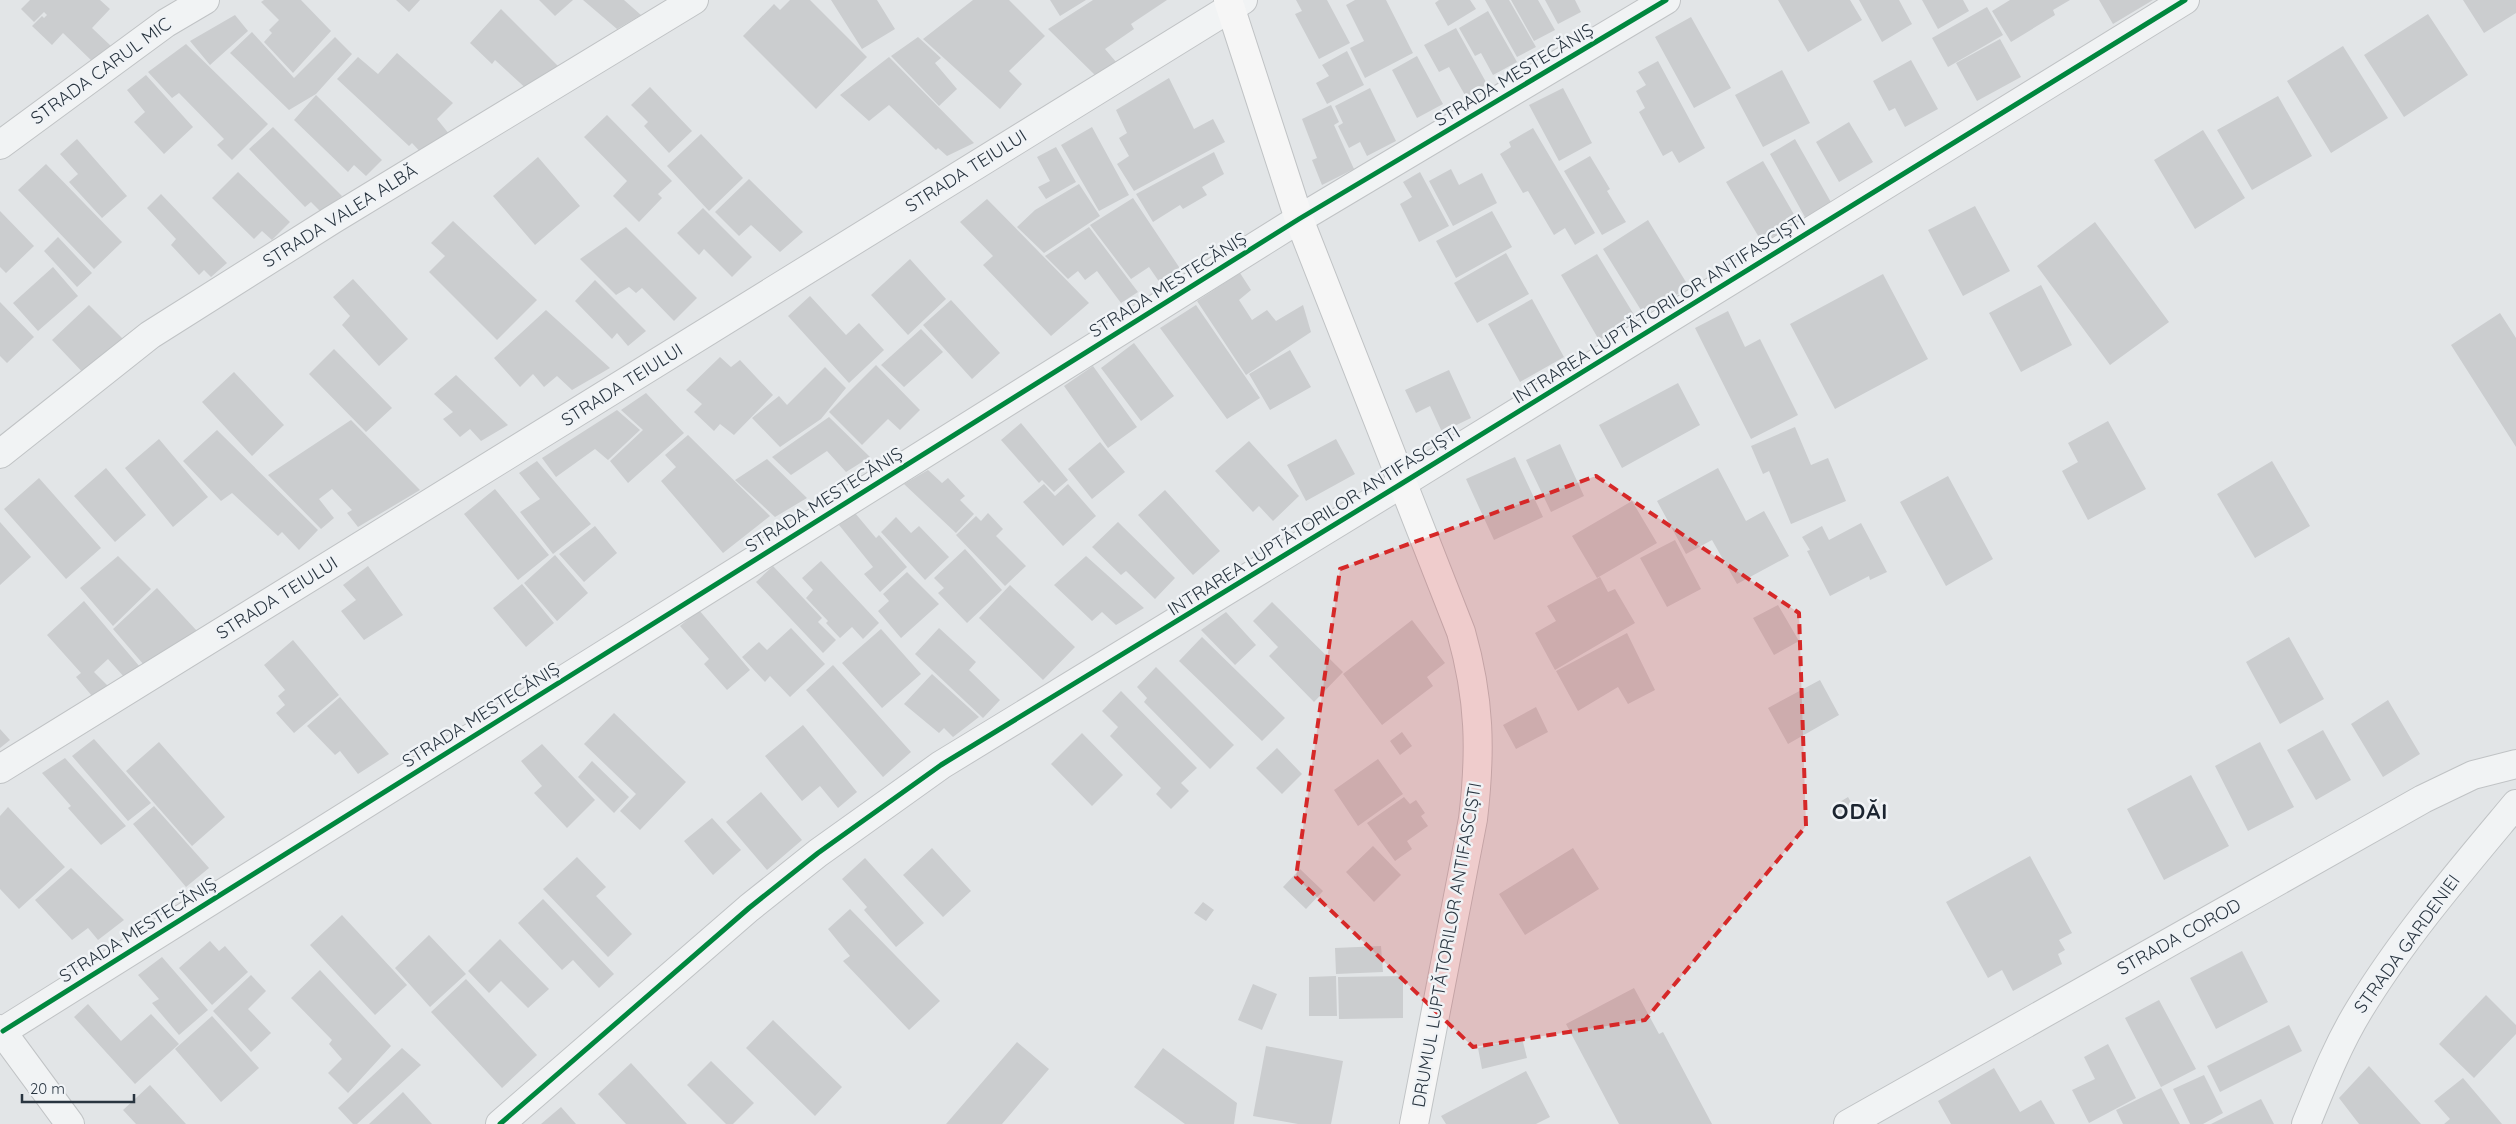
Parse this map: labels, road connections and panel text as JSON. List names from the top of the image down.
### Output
{
  "streets": {
    "street": [
      "STRADA CARUL MIC",
      "STRADA MESTECĂNIȘ",
      "STRADA TEIULUI",
      "STRADA VALEA ALBĂ",
      "INTRAREA LUPTĂTORILOR ANTIFASCIȘTI",
      "STRADA COROD",
      "STRADA GARDENIEI",
      "DRUMUL LUPTĂTORILOR ANTIFASCIȘTI"
    ]
  },
  "crossings": [
    ["STRADA MESTECĂNIȘ", "DRUMUL LUPTĂTORILOR ANTIFASCIȘTI"],
    ["STRADA TEIULUI", "DRUMUL LUPTĂTORILOR ANTIFASCIȘTI"],
    ["INTRAREA LUPTĂTORILOR ANTIFASCIȘTI", "DRUMUL LUPTĂTORILOR ANTIFASCIȘTI"]
  ],
  "districts": ["ODĂI"],
  "scale_bar": "20 m"
}
